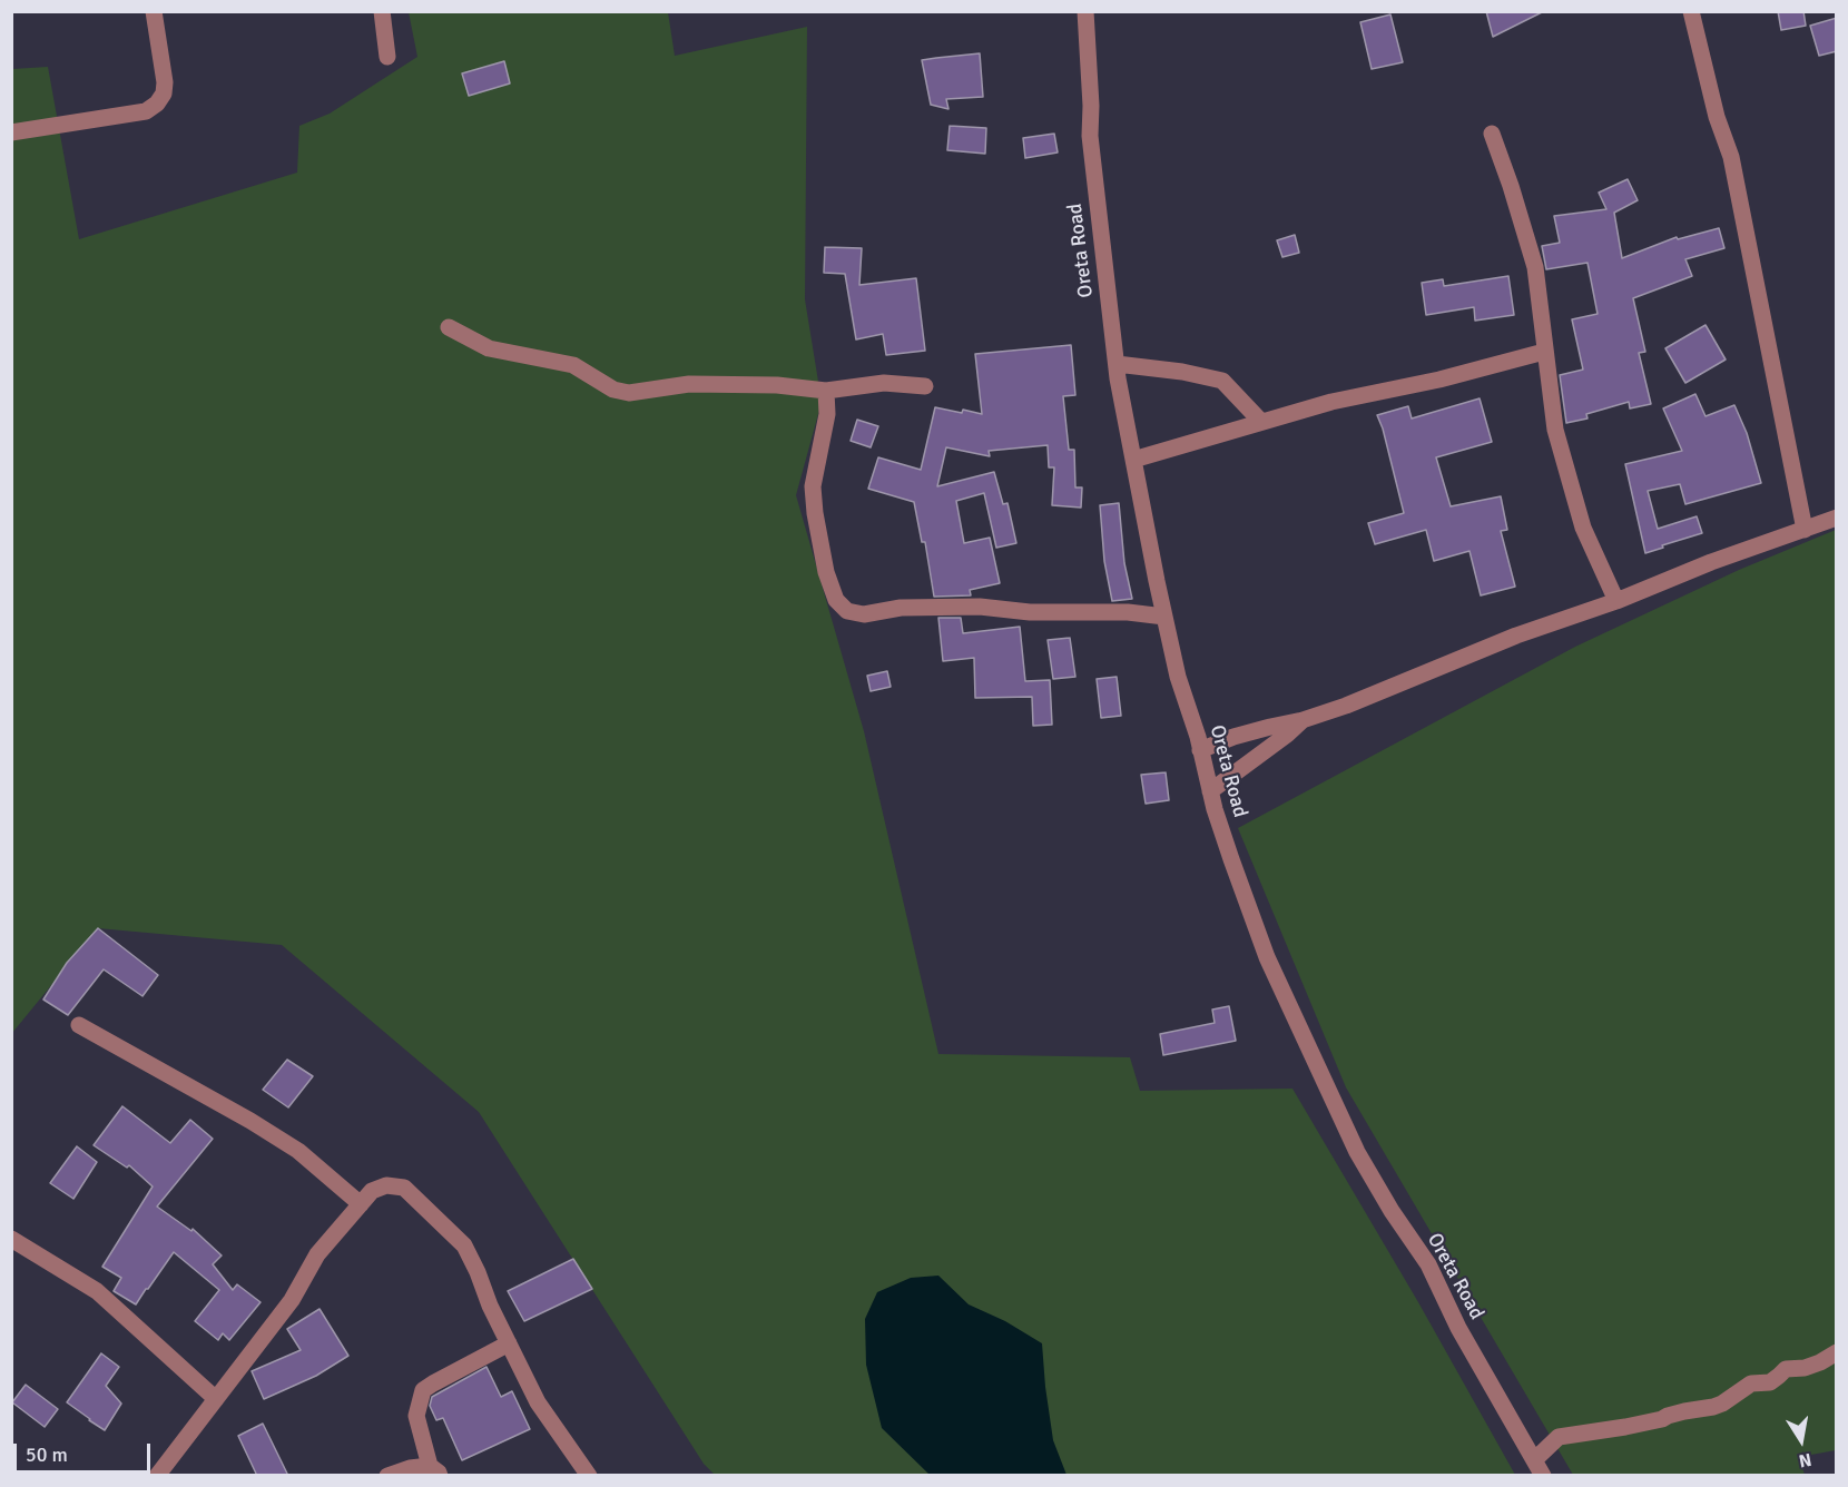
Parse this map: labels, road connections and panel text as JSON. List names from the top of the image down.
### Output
{
  "streets": {
    "street": ["Oreta Road"]
  },
  "scale_bar": "50 m",
  "north": "bottom"
}
